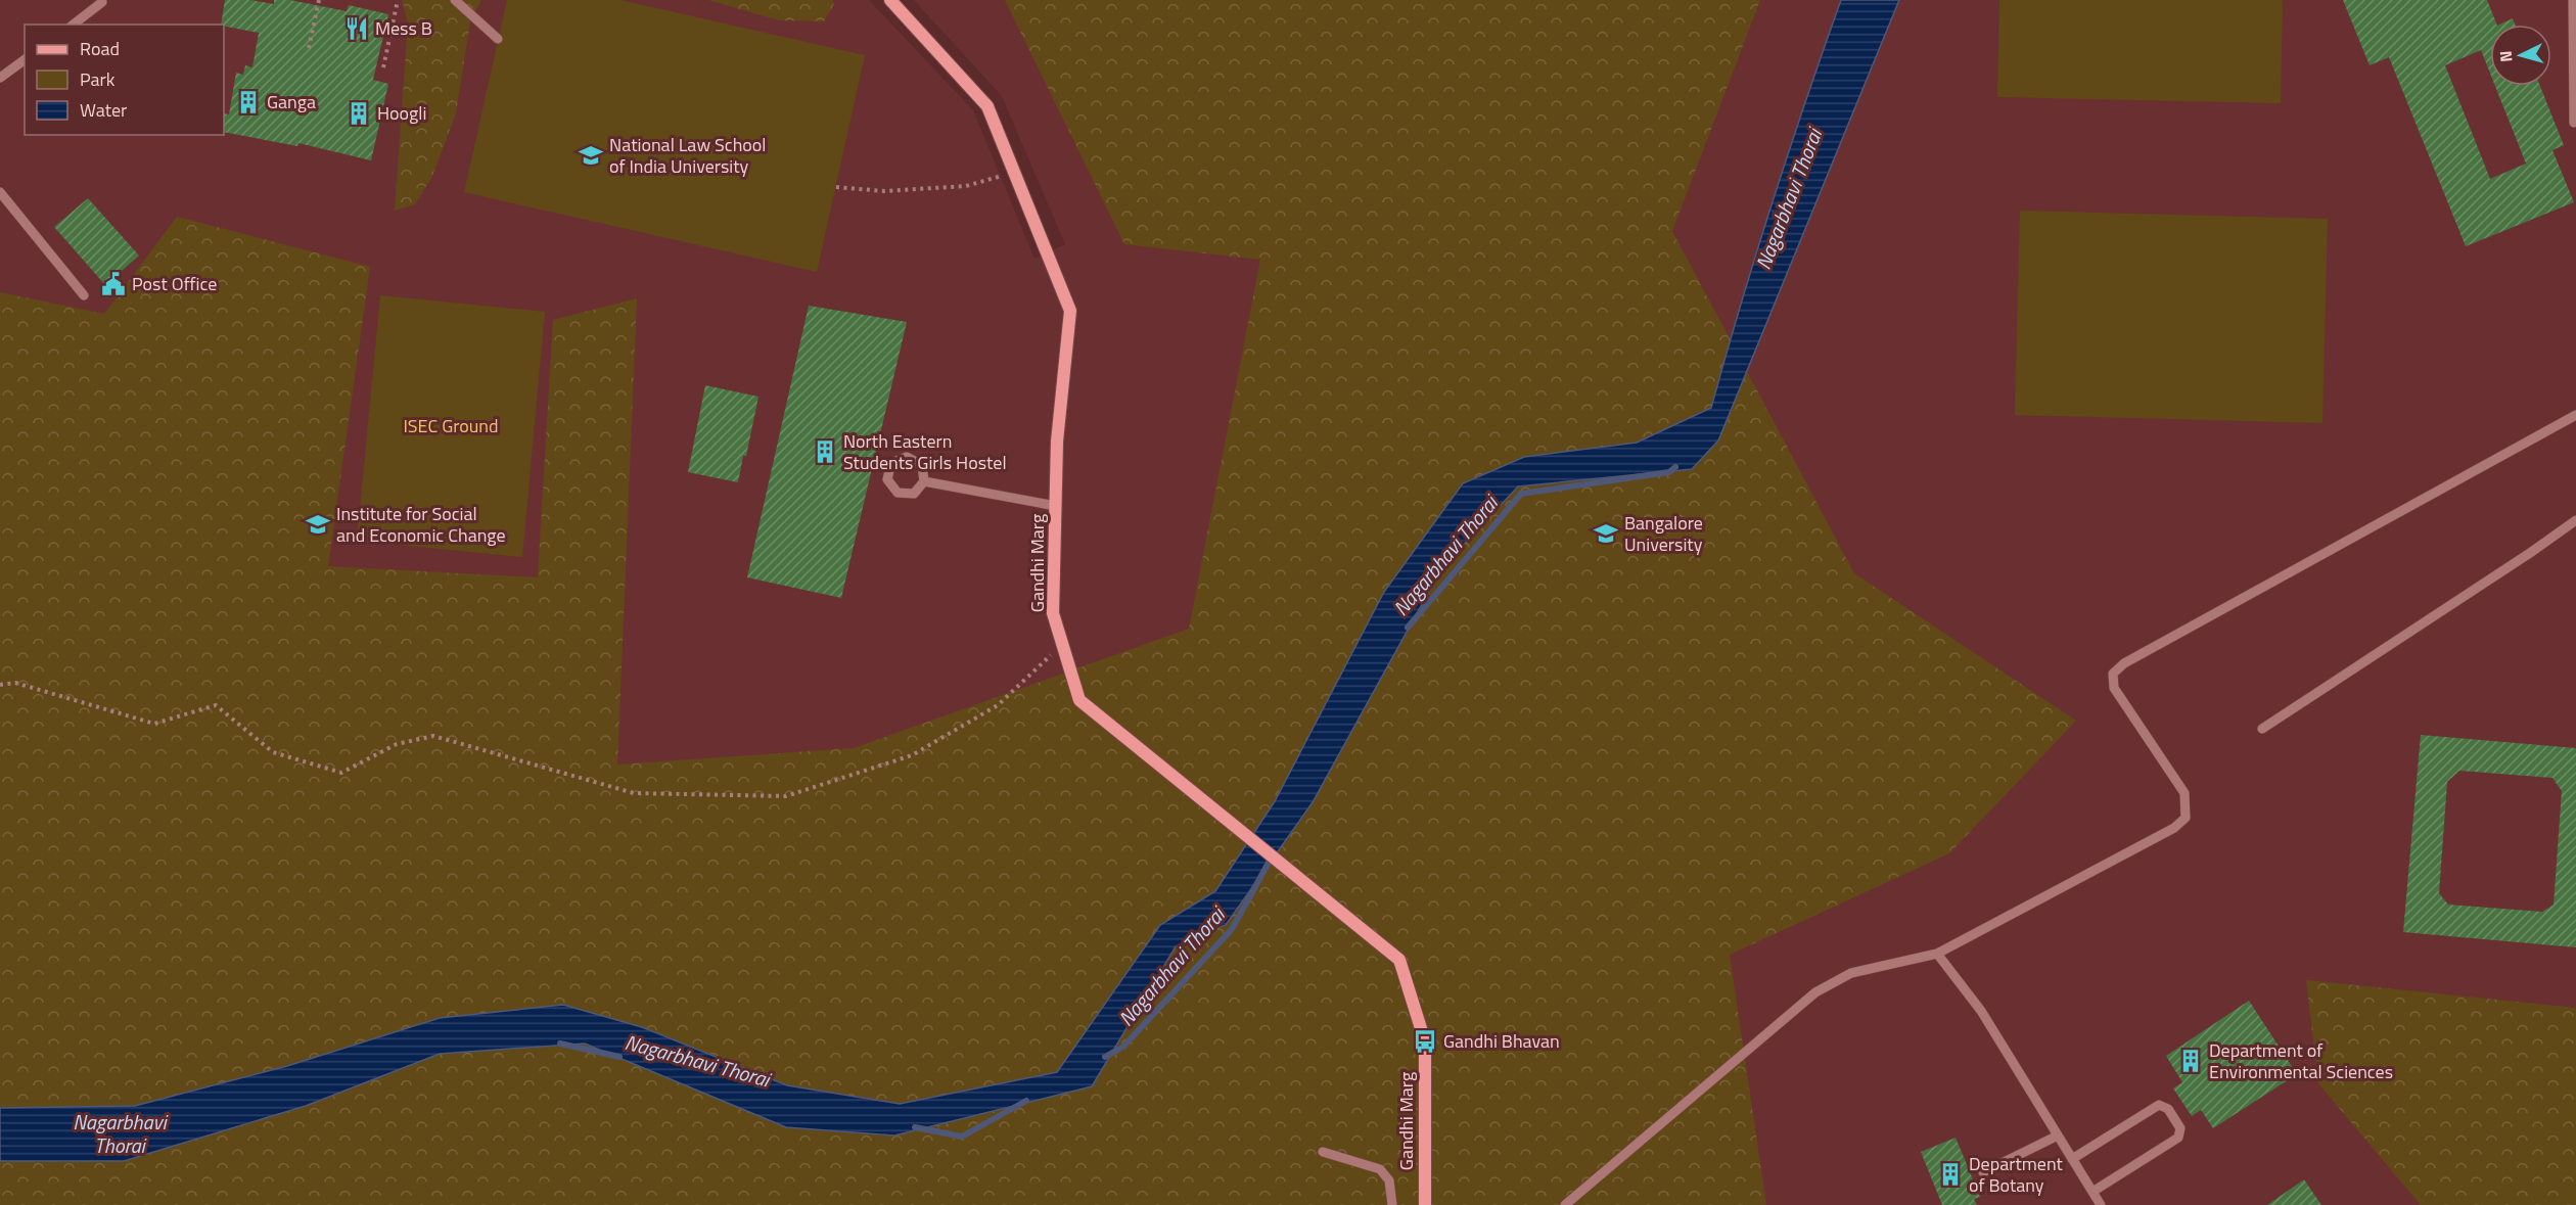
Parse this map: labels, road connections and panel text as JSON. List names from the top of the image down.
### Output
{
  "streets": {
    "main road": ["Gandhi Marg"]
  },
  "water": ["Nagarbhavi Thorai"],
  "parks": ["ISEC Ground"],
  "places": {
    "restaurant": ["Mess B"],
    "building": [
      "Ganga",
      "Hoogli",
      "North Eastern Students Girls Hostel",
      "Department of Environmental Sciences",
      "Department of Botany"
    ],
    "school or university": ["National Law School of India University", "Institute for Social and Economic Change", "Bangalore University"],
    "public building": ["Post Office"],
    "bus stop": ["Gandhi Bhavan"]
  },
  "legend": ["Road", "Park", "Water"],
  "north": "left"
}
